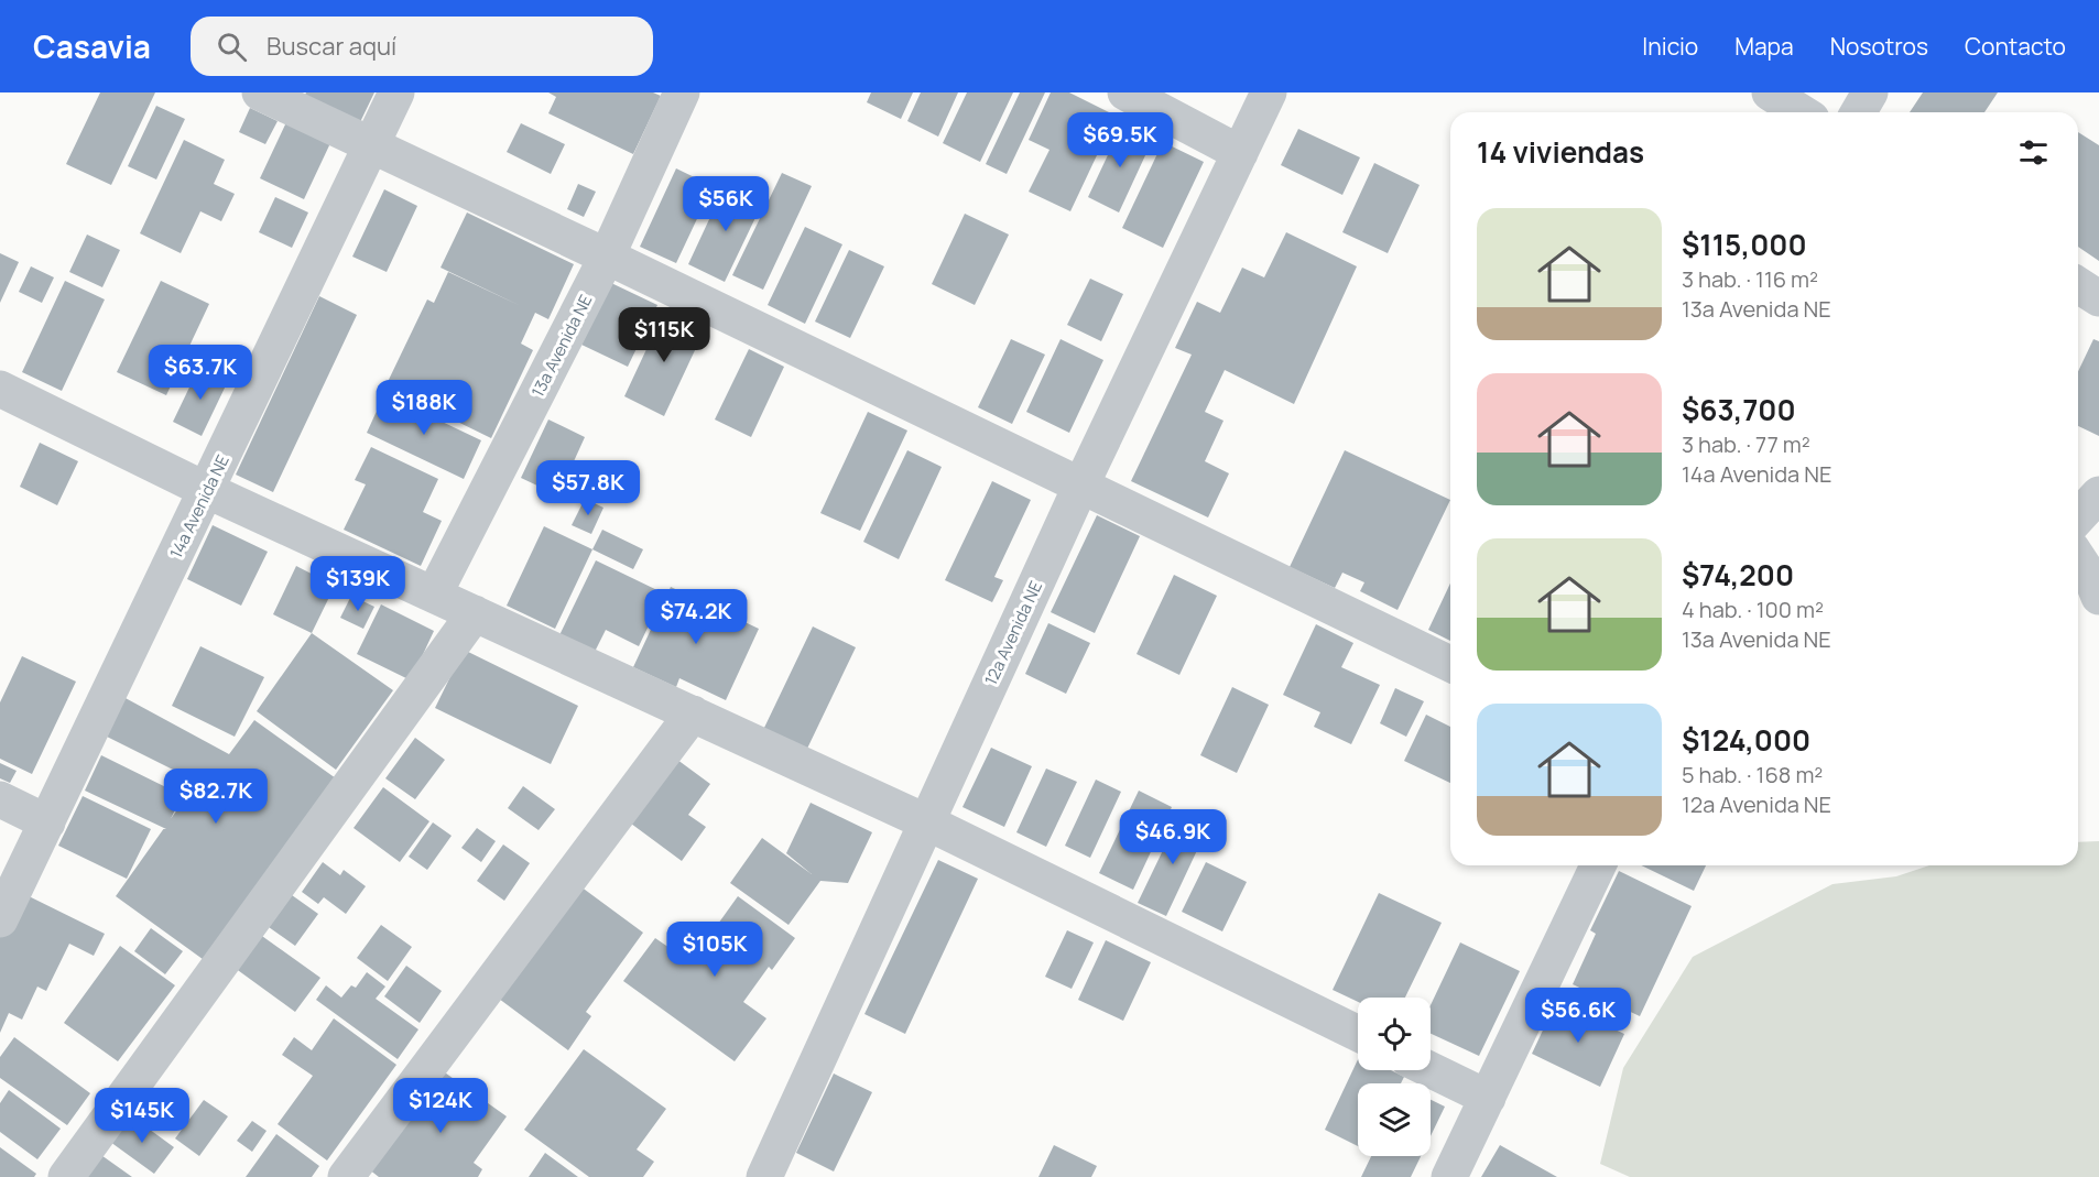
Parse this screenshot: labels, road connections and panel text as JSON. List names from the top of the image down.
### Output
{
  "streets": {
    "street": ["13a Avenida NE", "14a Avenida NE", "12a Avenida NE"]
  },
  "page": {
    "header": "Casavia",
    "search": "Buscar aquí",
    "nav": [
      "Inicio",
      "Mapa",
      "Nosotros",
      "Contacto"
    ],
    "price": [
      "$69.5K",
      "$56K",
      "$115K",
      "$63.7K",
      "$188K",
      "$57.8K",
      "$139K",
      "$74.2K",
      "$82.7K",
      "$46.9K",
      "$105K",
      "$56.6K",
      "$124K",
      "$145K"
    ],
    "heading": "14 viviendas",
    "list": [
      {
        "name": "$115,000",
        "note": "3 hab. · 116 m² · 13a Avenida NE"
      },
      {
        "name": "$63,700",
        "note": "3 hab. · 77 m² · 14a Avenida NE"
      },
      {
        "name": "$74,200",
        "note": "4 hab. · 100 m² · 13a Avenida NE"
      },
      {
        "name": "$124,000",
        "note": "5 hab. · 168 m² · 12a Avenida NE"
      }
    ]
  }
}
